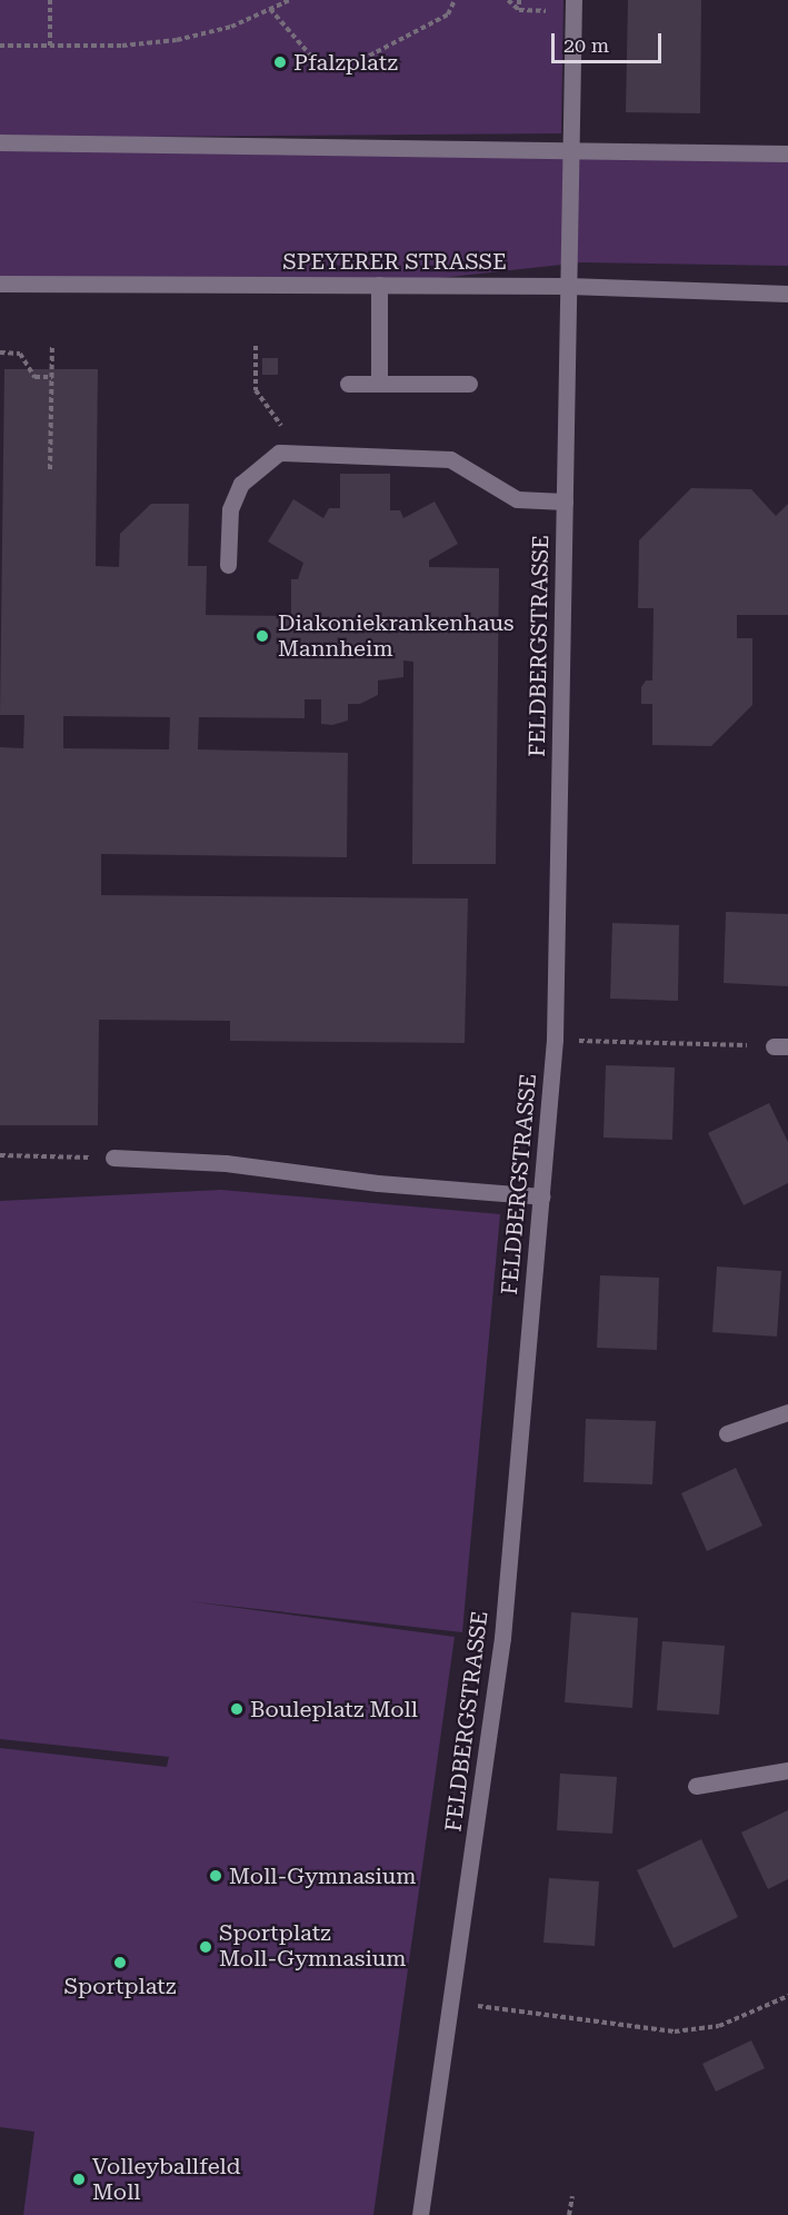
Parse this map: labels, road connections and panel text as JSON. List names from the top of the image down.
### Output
{
  "streets": {
    "street": ["SPEYERER STRASSE", "FELDBERGSTRASSE"]
  },
  "crossings": [
    ["SPEYERER STRASSE", "FELDBERGSTRASSE"]
  ],
  "places": [
    "Pfalzplatz",
    "Diakoniekrankenhaus Mannheim",
    "Bouleplatz Moll",
    "Moll-Gymnasium",
    "Sportplatz Moll-Gymnasium",
    "Sportplatz",
    "Volleyballfeld Moll"
  ],
  "scale_bar": "20 m"
}
